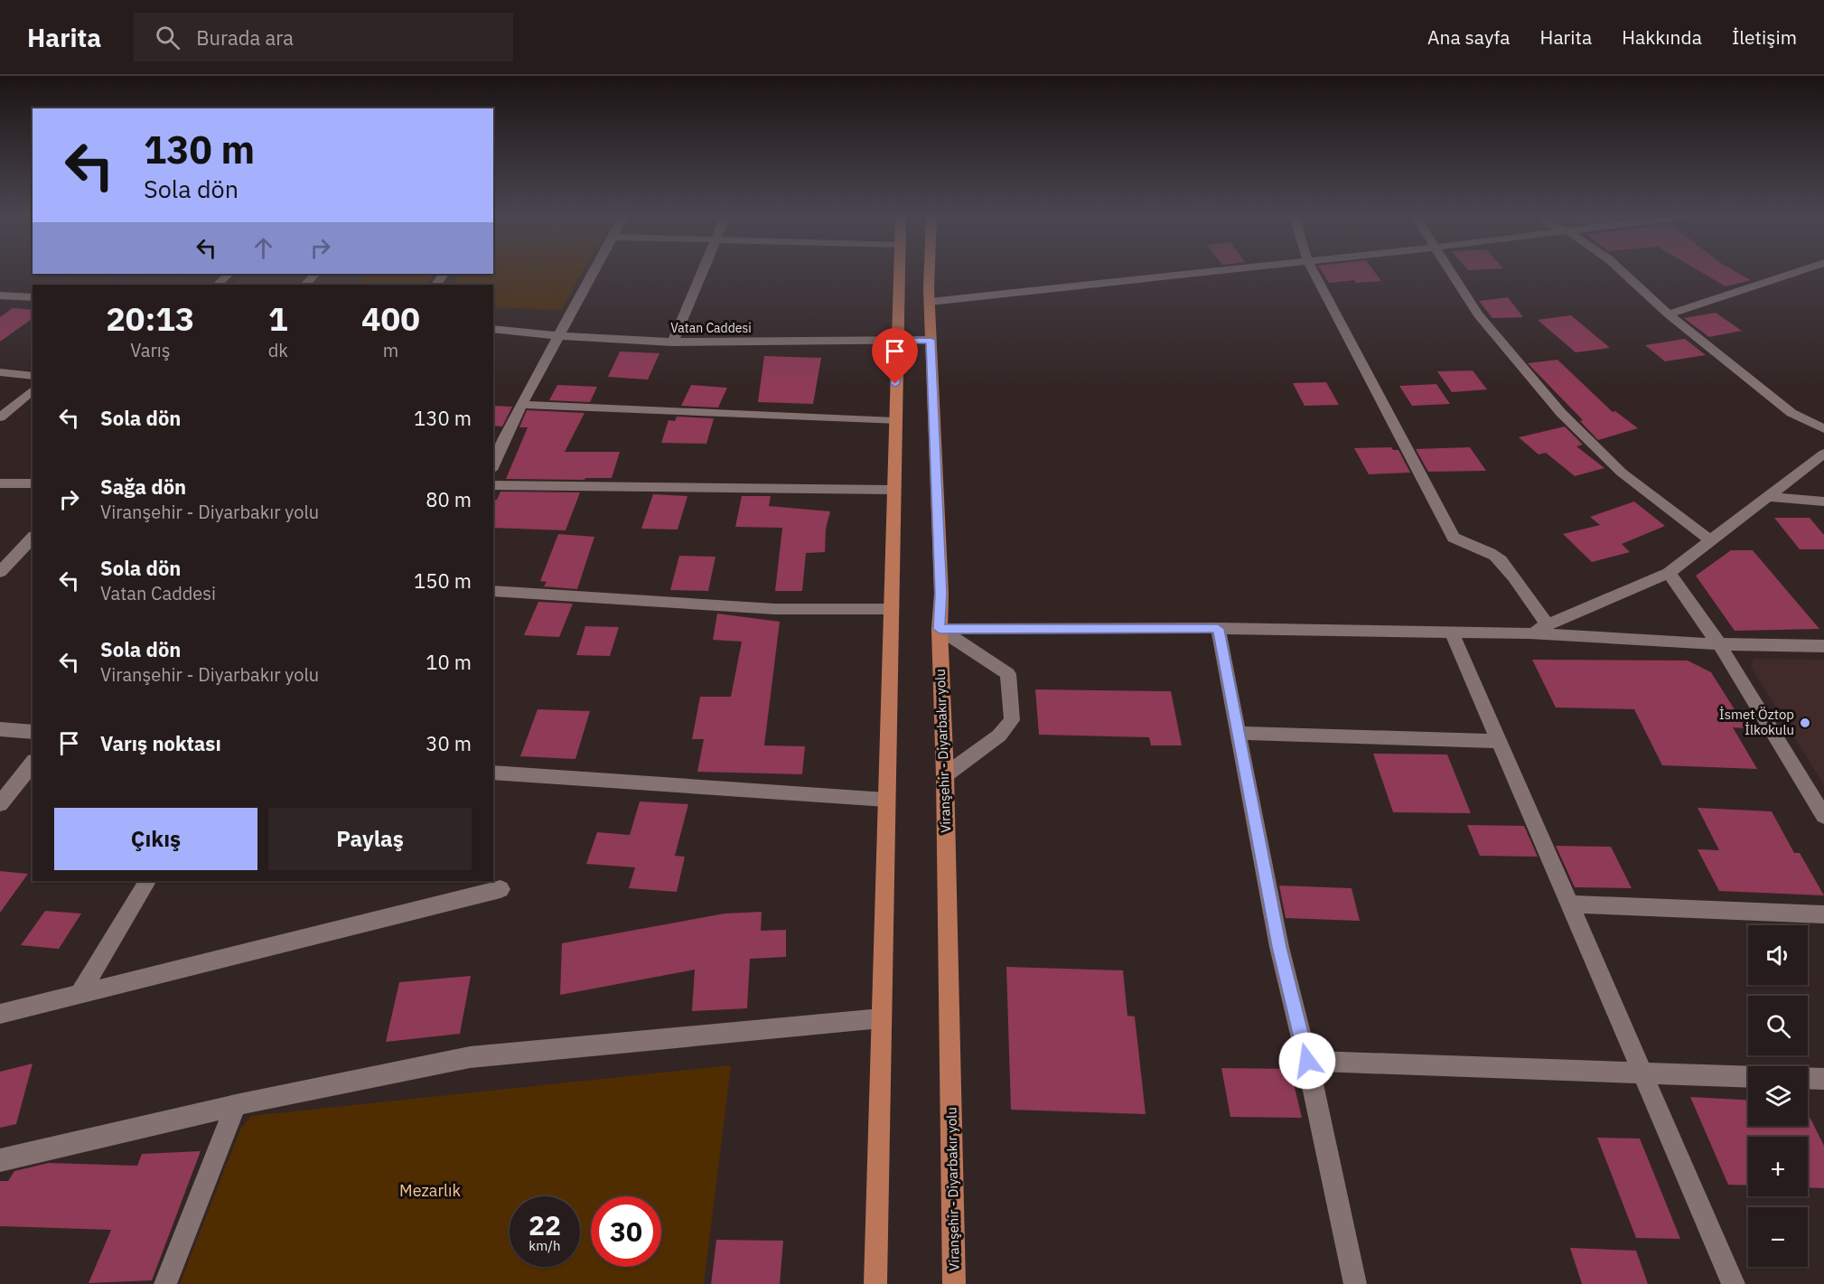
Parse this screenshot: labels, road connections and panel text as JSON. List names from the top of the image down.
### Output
{
  "streets": {
    "main road": ["Viranşehir - Diyarbakır yolu"],
    "street": ["Vatan Caddesi"]
  },
  "crossings": [
    ["Vatan Caddesi", "Viranşehir - Diyarbakır yolu"]
  ],
  "parks": ["Mezarlık"],
  "places": ["İsmet Öztop İlkokulu"],
  "page": {
    "header": "Harita",
    "search": "Burada ara",
    "nav": [
      "Ana sayfa",
      "Harita",
      "Hakkında",
      "İletişim"
    ],
    "turn": ["130 m", "Sola dön"],
    "eta": [
      "20:13",
      "Varış",
      "1",
      "dk",
      "400",
      "m"
    ],
    "list": [
      {
        "name": "Sola dön",
        "value": "130 m"
      },
      {
        "name": "Sağa dön",
        "note": "Viranşehir - Diyarbakır yolu",
        "value": "80 m"
      },
      {
        "name": "Sola dön",
        "note": "Vatan Caddesi",
        "value": "150 m"
      },
      {
        "name": "Sola dön",
        "note": "Viranşehir - Diyarbakır yolu",
        "value": "10 m"
      },
      {
        "name": "Varış noktası",
        "value": "30 m"
      }
    ],
    "buttons": ["Çıkış", "Paylaş"],
    "map_buttons": ["+", "−"],
    "speed": "22 km/h",
    "limit": "30"
  }
}
